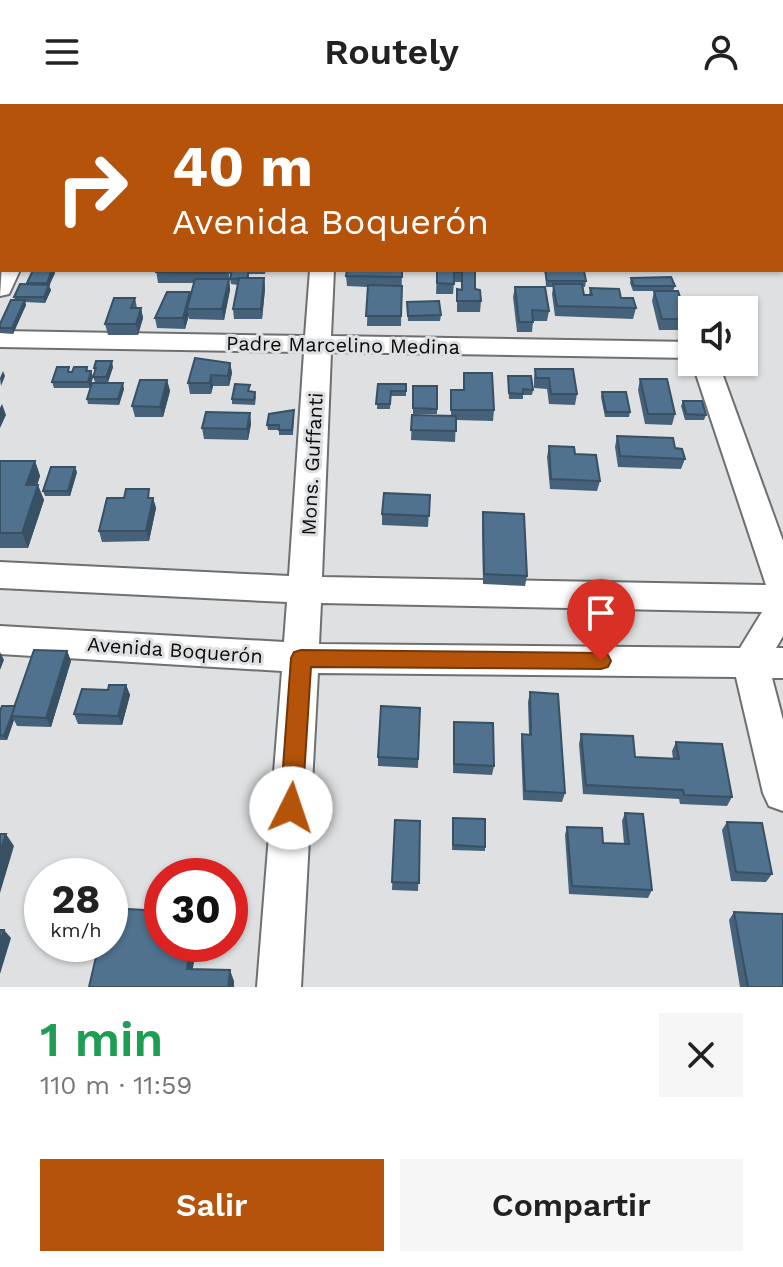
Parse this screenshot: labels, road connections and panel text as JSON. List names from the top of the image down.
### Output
{
  "streets": {
    "street": ["Padre Marcelino Medina", "Mons. Guffanti", "Avenida Boquerón"]
  },
  "crossings": [
    ["Padre Marcelino Medina", "Mons. Guffanti"],
    ["Mons. Guffanti", "Avenida Boquerón"]
  ],
  "page": {
    "header": "Routely",
    "turn": ["40 m", "Avenida Boquerón"],
    "speed": "28 km/h",
    "limit": "30",
    "heading": ["1 min", "110 m · 11:59"],
    "buttons": ["Salir", "Compartir"]
  }
}
